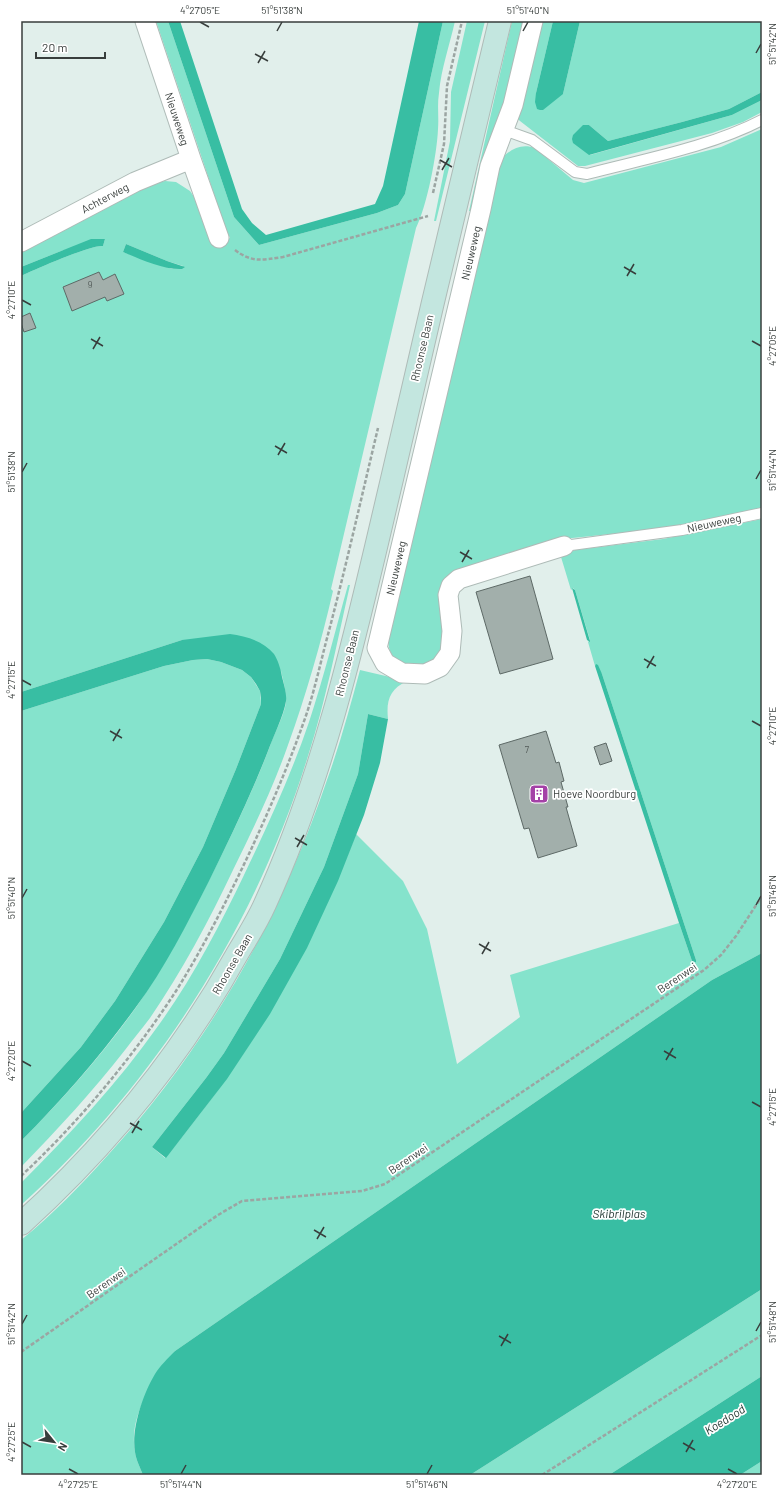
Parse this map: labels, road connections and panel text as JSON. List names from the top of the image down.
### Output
{
  "streets": {
    "main road": ["Rhoonse Baan"],
    "street": ["Nieuweweg", "Achterweg"],
    "path": ["Berenwei"]
  },
  "crossings": [
    ["Nieuweweg", "Achterweg"]
  ],
  "water": ["Skibrilplas", "Koedood"],
  "places": {
    "building": ["Hoeve Noordburg"]
  },
  "house_numbers": ["9", "7"],
  "scale_bar": "20 m",
  "north": "bottom right",
  "coordinates": [
    "4°27'05\"E",
    "51°51'38\"N",
    "51°51'40\"N",
    "51°51'42\"N",
    "4°27'10\"E",
    "51°51'44\"N",
    "4°27'15\"E",
    "51°51'46\"N",
    "4°27'20\"E",
    "51°51'48\"N",
    "4°27'25\"E"
  ]
}
